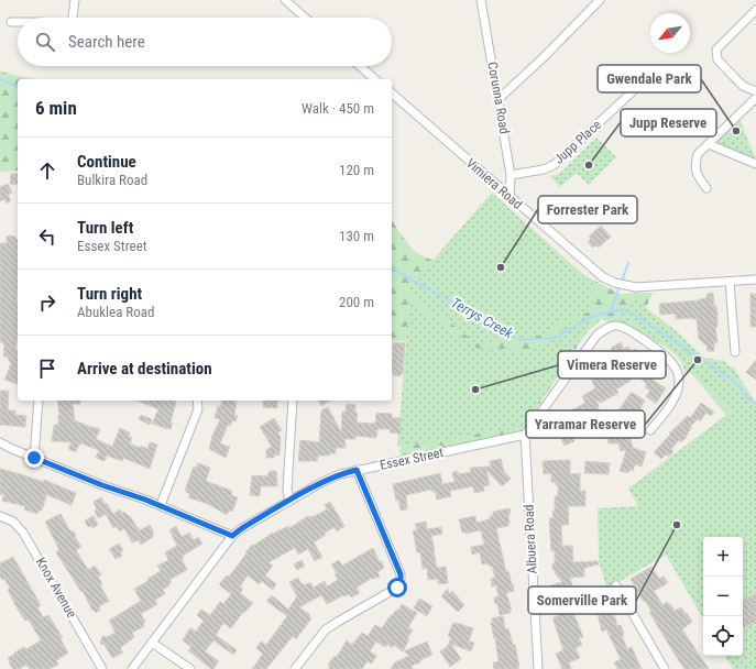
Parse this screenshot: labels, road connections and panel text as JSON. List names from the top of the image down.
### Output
{
  "streets": {
    "street": [
      "Corunna Road",
      "Jupp Place",
      "Vimiera Road",
      "Essex Street",
      "Albuera Road",
      "Knox Avenue"
    ]
  },
  "crossings": [
    ["Corunna Road", "Jupp Place"],
    ["Corunna Road", "Vimiera Road"],
    ["Essex Street", "Albuera Road"]
  ],
  "water": ["Terrys Creek"],
  "places": [
    "Gwendale Park",
    "Jupp Reserve",
    "Forrester Park",
    "Yarramar Reserve",
    "Vimera Reserve",
    "Somerville Park"
  ],
  "north": "bottom left",
  "page": {
    "search": "Search here",
    "heading": ["6 min", "Walk · 450 m"],
    "list": [
      ["Continue", "Bulkira Road", "120 m"],
      ["Turn left", "Essex Street", "130 m"],
      ["Turn right", "Abuklea Road", "200 m"],
      "Arrive at destination"
    ],
    "map_buttons": ["+", "−"]
  }
}
